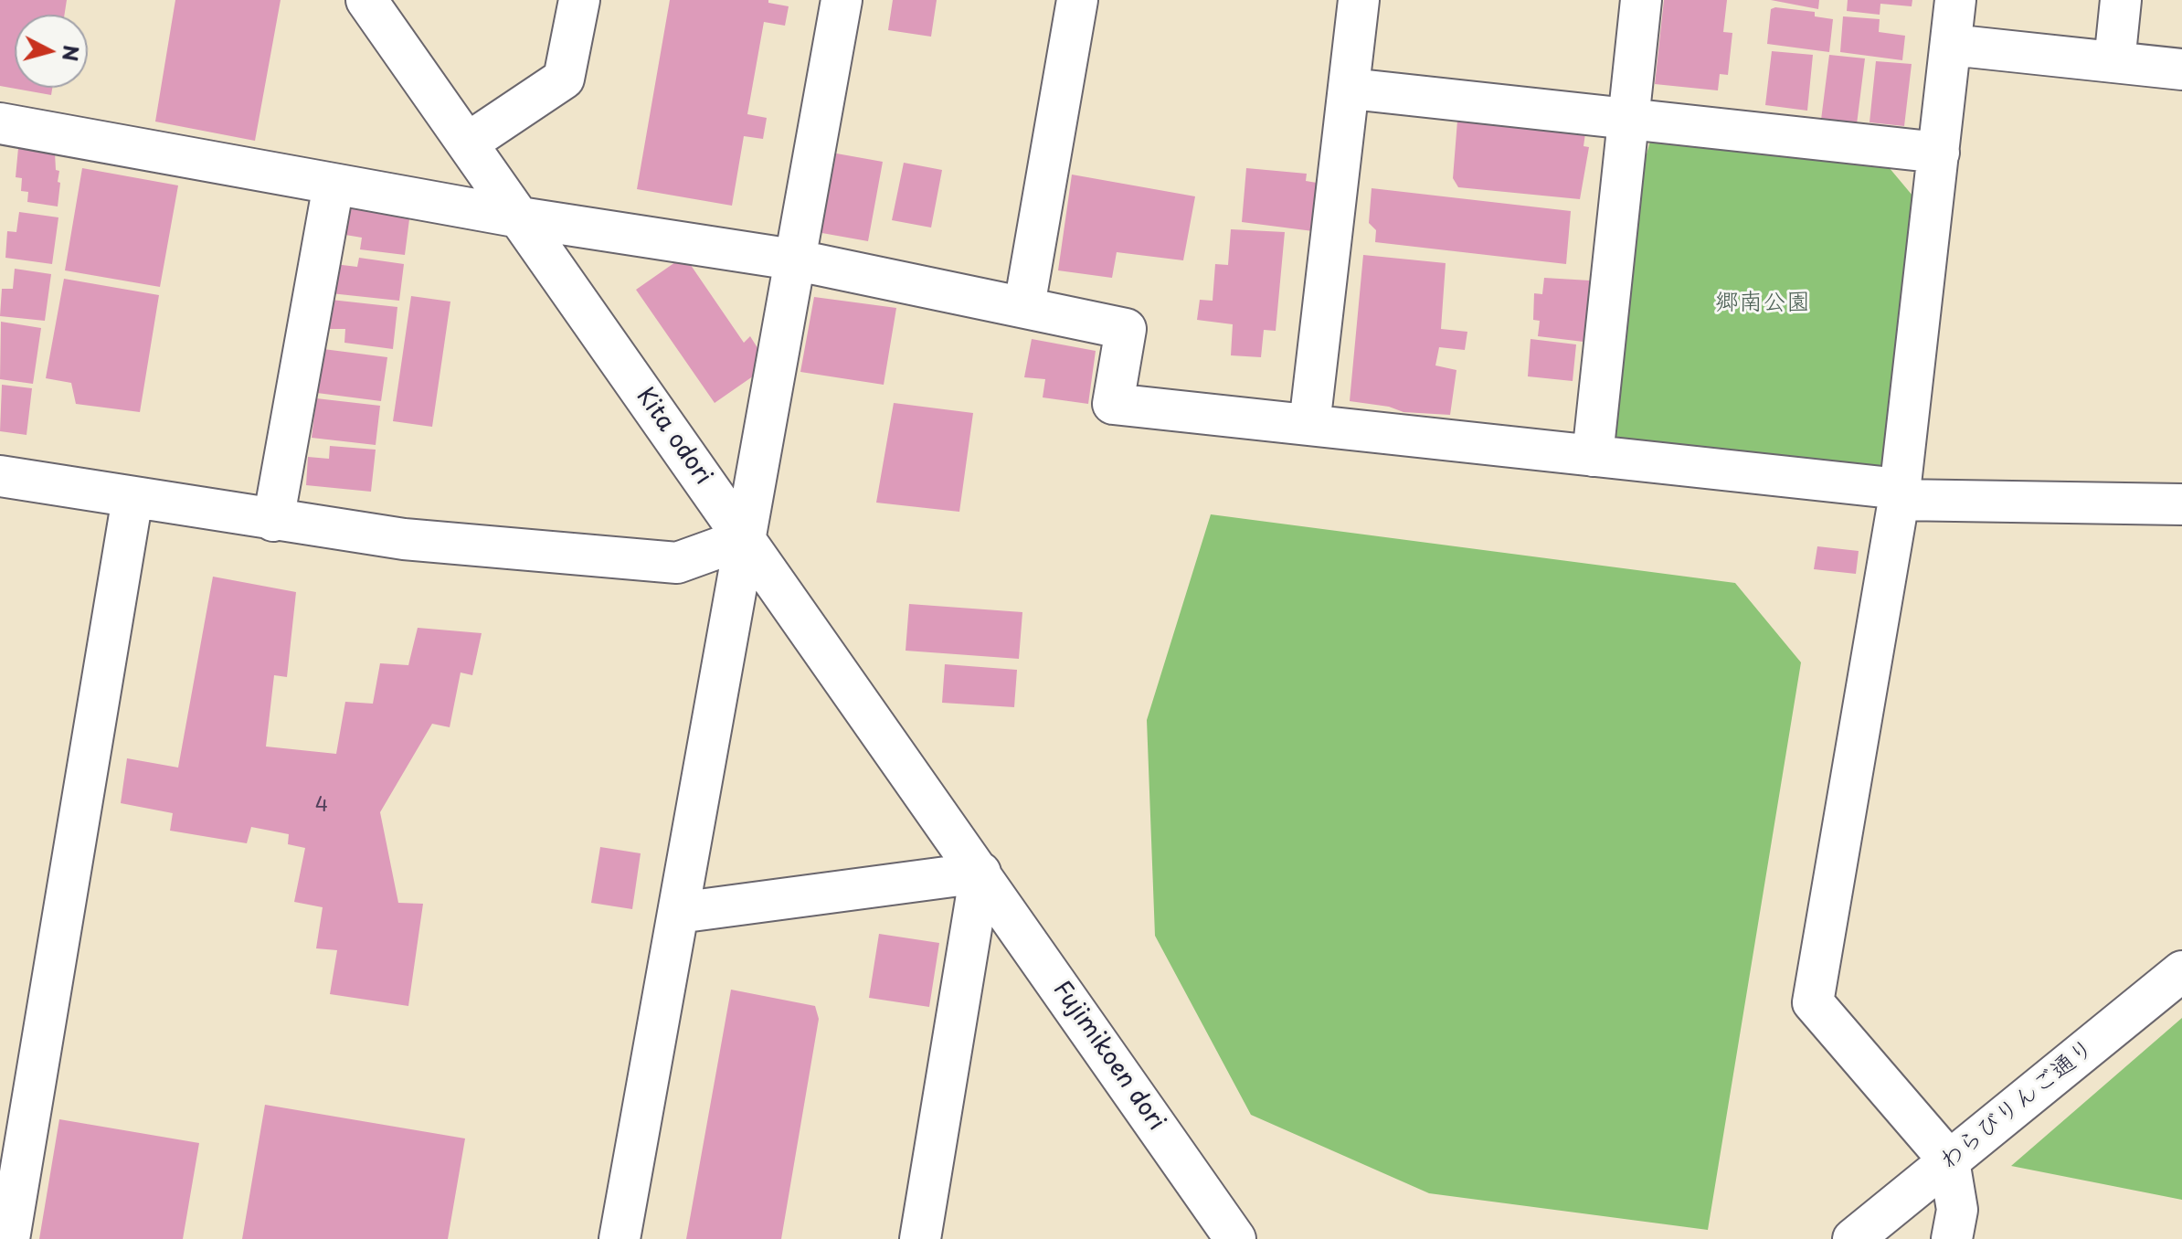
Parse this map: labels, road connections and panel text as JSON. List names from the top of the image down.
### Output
{
  "streets": {
    "street": ["Kita odori", "Fujimikoen dori", "わらびりんご通り"]
  },
  "crossings": [
    ["Kita odori", "Fujimikoen dori"]
  ],
  "parks": ["郷南公園"],
  "house_numbers": ["4"],
  "north": "right"
}
